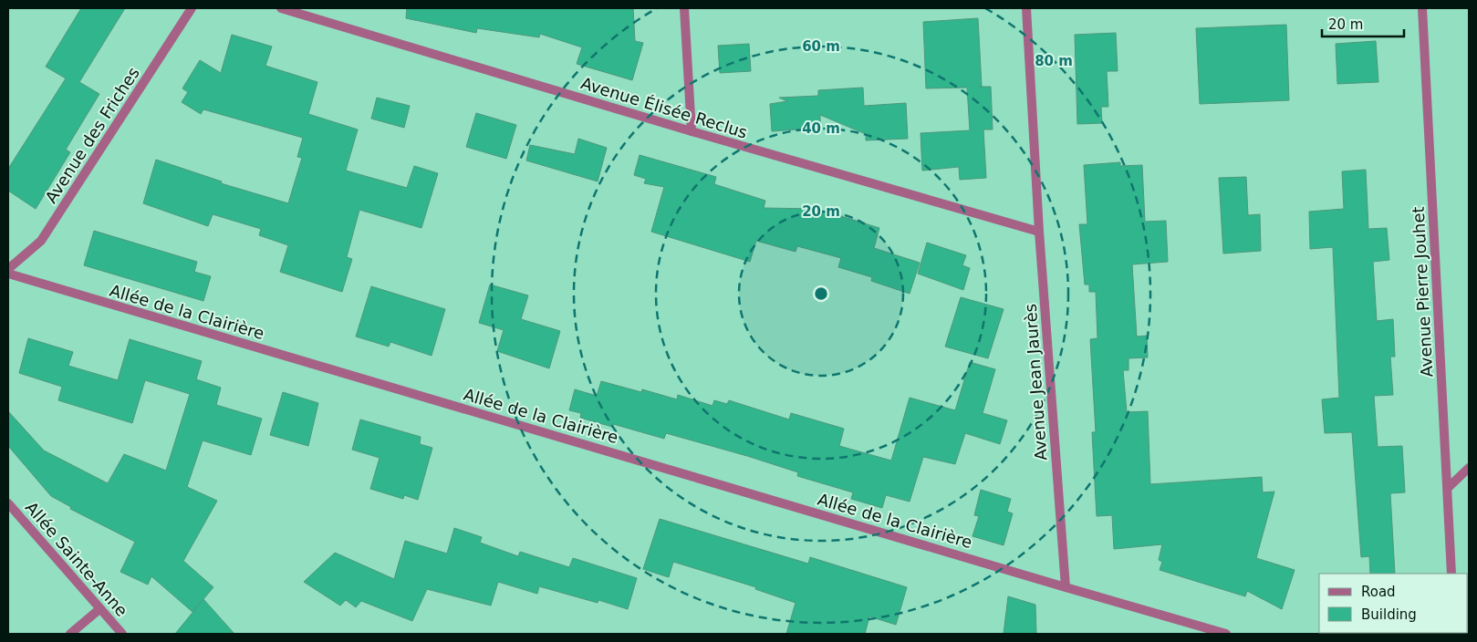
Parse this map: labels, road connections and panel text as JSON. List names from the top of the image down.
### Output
{
  "streets": {
    "street": [
      "Avenue Élisée Reclus",
      "Avenue des Friches",
      "Avenue Pierre Jouhet",
      "Allée de la Clairière",
      "Avenue Jean Jaurès",
      "Allée Sainte-Anne"
    ]
  },
  "crossings": [
    ["Avenue Élisée Reclus", "Avenue Jean Jaurès"],
    ["Allée de la Clairière", "Avenue Jean Jaurès"]
  ],
  "legend": ["Road", "Building"],
  "scale_bar": "20 m",
  "rings": [
    "60 m",
    "80 m",
    "40 m",
    "20 m"
  ]
}
